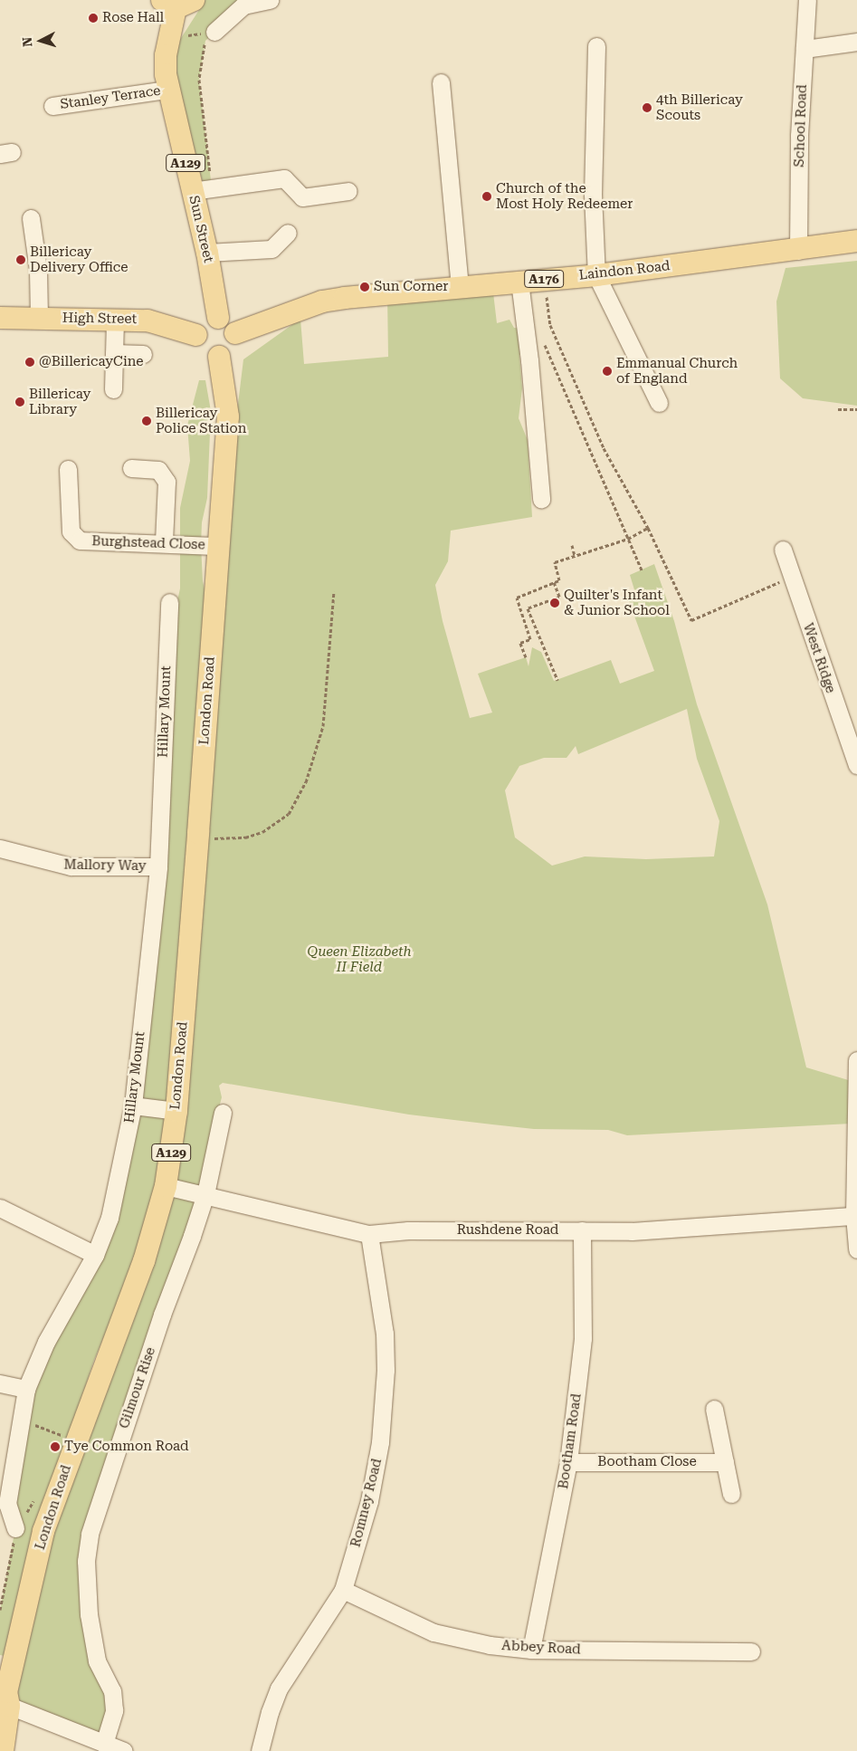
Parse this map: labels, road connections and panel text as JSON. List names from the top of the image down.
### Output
{
  "streets": {
    "main road": [
      "A129",
      "Sun Street",
      "Laindon Road",
      "A176",
      "High Street",
      "London Road"
    ],
    "street": [
      "Stanley Terrace",
      "School Road",
      "Burghstead Close",
      "West Ridge",
      "Hillary Mount",
      "Mallory Way",
      "Rushdene Road",
      "Gilmour Rise",
      "Bootham Road",
      "Bootham Close",
      "Romney Road",
      "Abbey Road"
    ]
  },
  "crossings": [
    ["Stanley Terrace", "Sun Street"],
    ["School Road", "Laindon Road"],
    ["Sun Street", "Laindon Road"],
    ["Sun Street", "High Street"],
    ["Sun Street", "London Road"],
    ["Laindon Road", "High Street"],
    ["Laindon Road", "London Road"],
    ["High Street", "London Road"],
    ["Burghstead Close", "London Road"],
    ["London Road", "Rushdene Road"],
    ["Hillary Mount", "Mallory Way"],
    ["Rushdene Road", "Gilmour Rise"],
    ["Rushdene Road", "Bootham Road"],
    ["Rushdene Road", "Romney Road"],
    ["Bootham Road", "Bootham Close"],
    ["Bootham Road", "Abbey Road"],
    ["Romney Road", "Abbey Road"]
  ],
  "parks": ["Queen Elizabeth II Field"],
  "places": [
    "Rose Hall",
    "4th Billericay Scouts",
    "Church of the Most Holy Redeemer",
    "Billericay Delivery Office",
    "Sun Corner",
    "@BillericayCine",
    "Emmanual Church of England",
    "Billericay Library",
    "Billericay Police Station",
    "Quilter's Infant & Junior School",
    "Tye Common Road"
  ],
  "north": "left"
}
